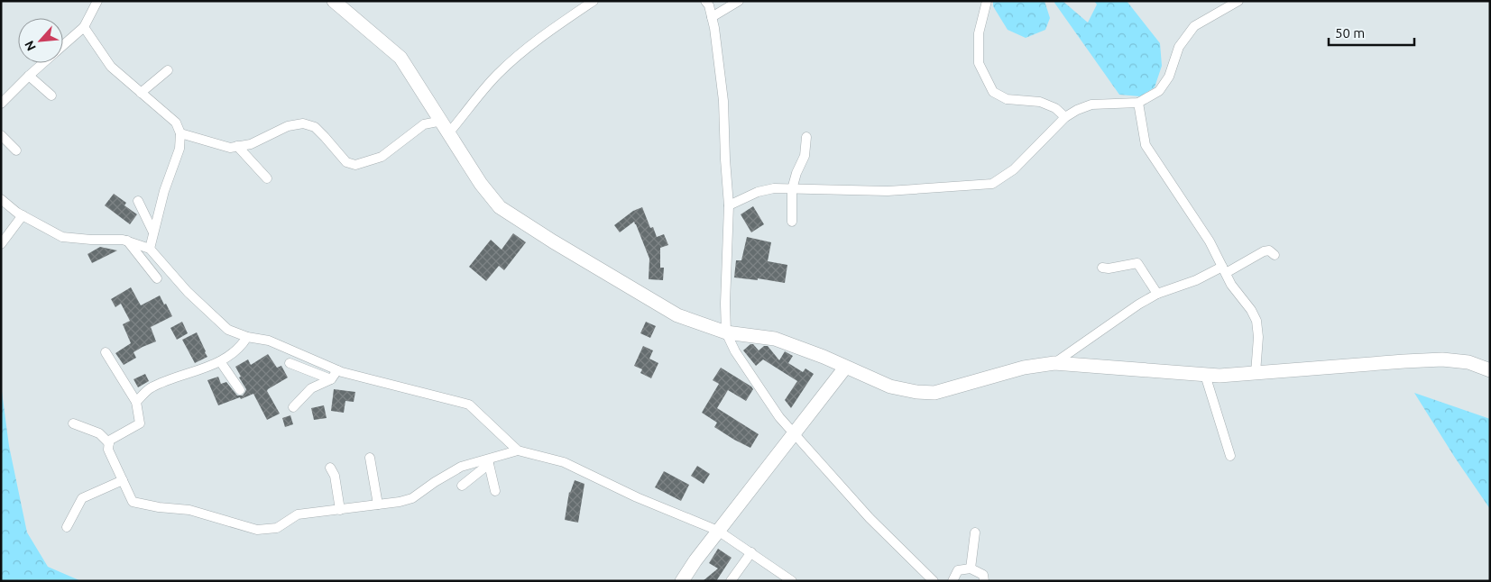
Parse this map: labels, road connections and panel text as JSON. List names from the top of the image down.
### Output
{
  "scale_bar": "50 m",
  "north": "bottom left"
}
